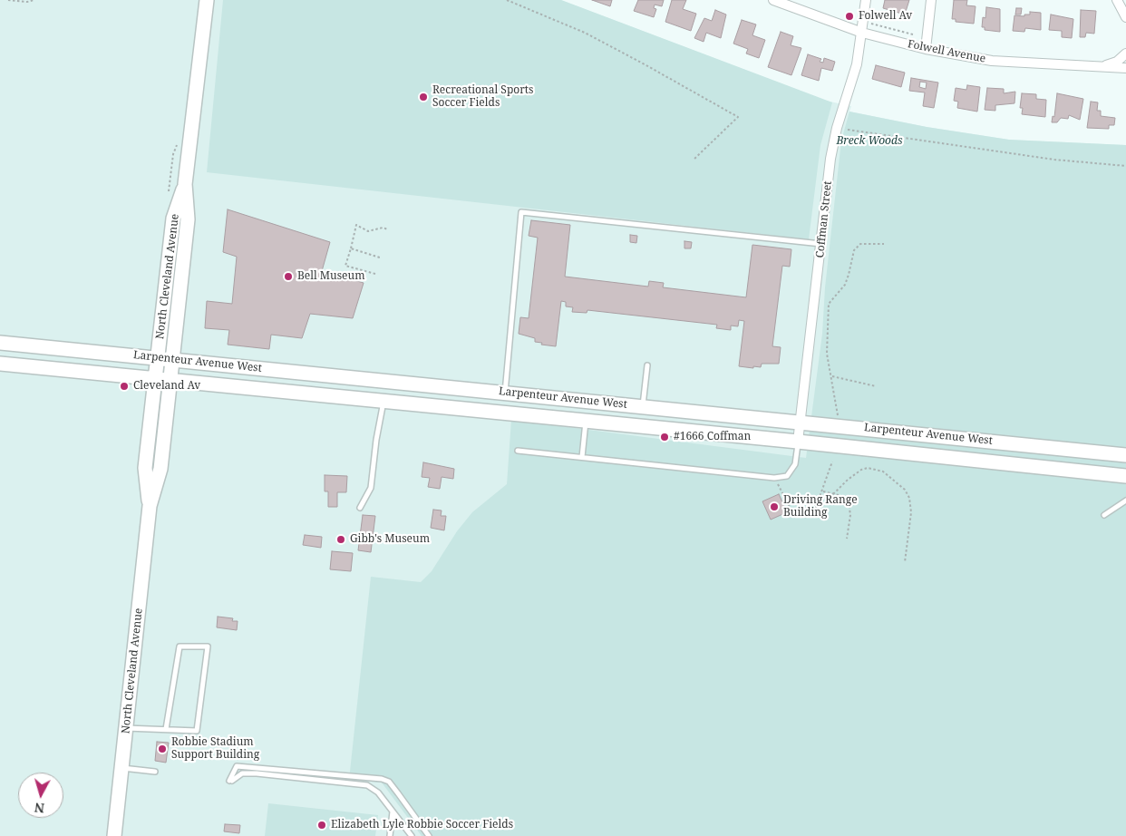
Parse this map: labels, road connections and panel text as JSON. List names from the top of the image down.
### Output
{
  "streets": {
    "main road": ["North Cleveland Avenue", "Larpenteur Avenue West"],
    "street": ["Folwell Avenue", "Coffman Street"]
  },
  "crossings": [
    ["Folwell Avenue", "Coffman Street"],
    ["Coffman Street", "Larpenteur Avenue West"],
    ["North Cleveland Avenue", "Larpenteur Avenue West"]
  ],
  "parks": ["Breck Woods"],
  "places": [
    "Folwell Av",
    "Recreational Sports Soccer Fields",
    "Bell Museum",
    "Cleveland Av",
    "#1666 Coffman",
    "Driving Range Building",
    "Gibb's Museum",
    "Robbie Stadium Support Building",
    "Elizabeth Lyle Robbie Soccer Fields"
  ],
  "north": "bottom"
}
